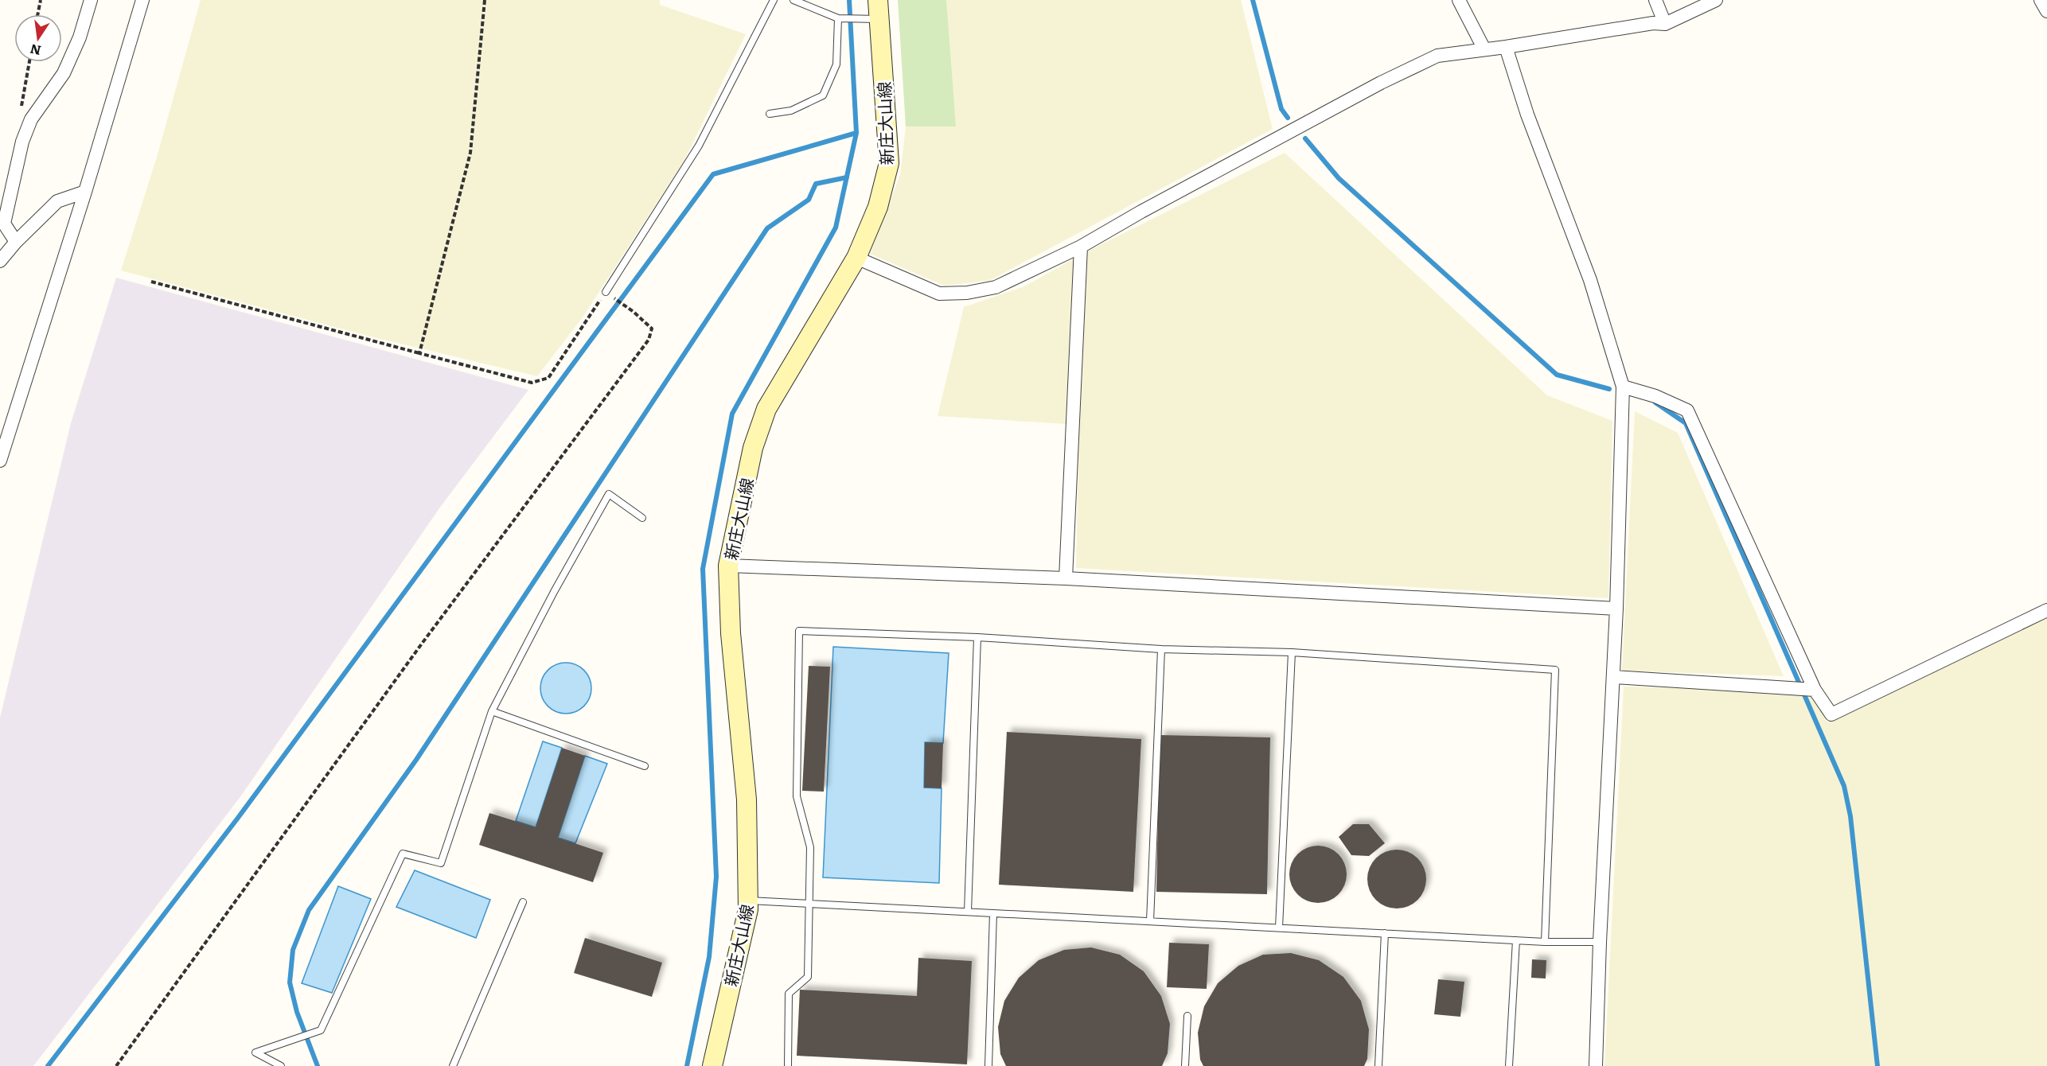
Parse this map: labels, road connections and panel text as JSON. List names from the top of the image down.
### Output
{
  "streets": {
    "main road": ["新庄大山線"]
  },
  "north": "bottom"
}
